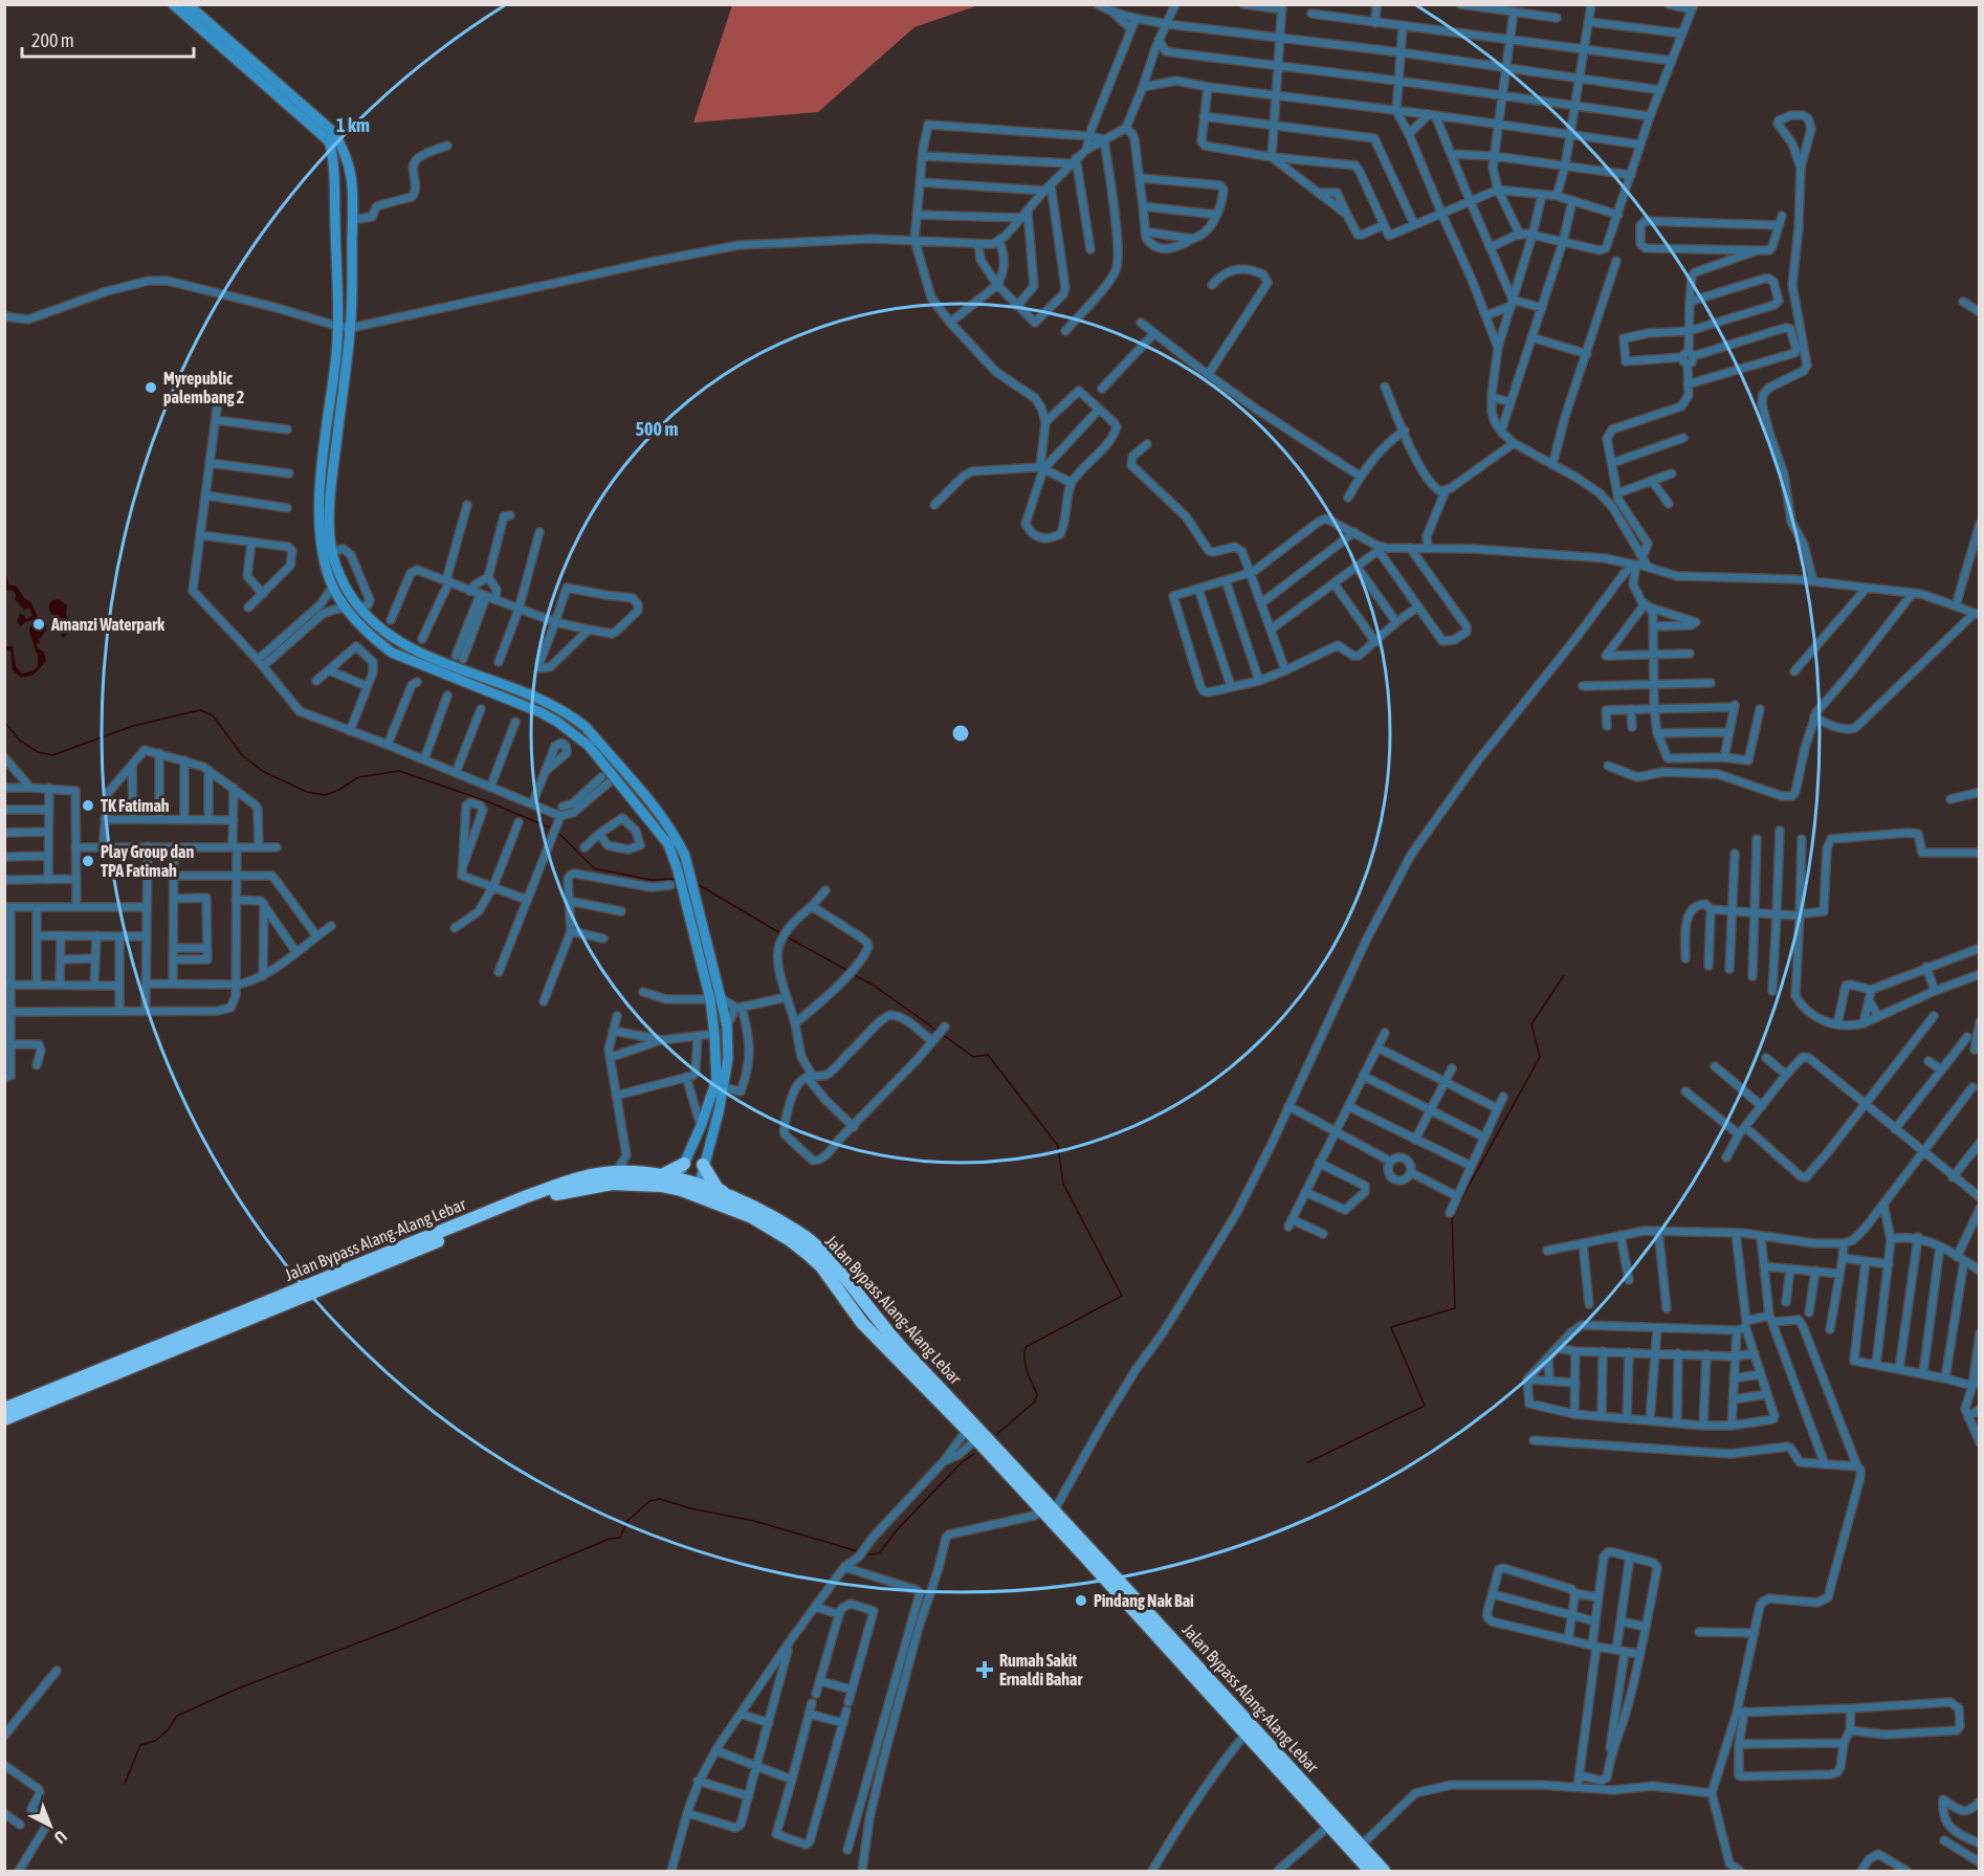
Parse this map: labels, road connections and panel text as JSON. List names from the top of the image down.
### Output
{
  "streets": {
    "highway": ["Jalan Bypass Alang-Alang Lebar"]
  },
  "places": {
    "other": [
      "Myrepublic palembang 2",
      "Amanzi Waterpark",
      "TK Fatimah",
      "Play Group dan TPA Fatimah",
      "Pindang Nak Bai"
    ],
    "health": ["Rumah Sakit Ernaldi Bahar"]
  },
  "scale_bar": "200 m",
  "north": "bottom right",
  "rings": ["1 km", "500 m"]
}
